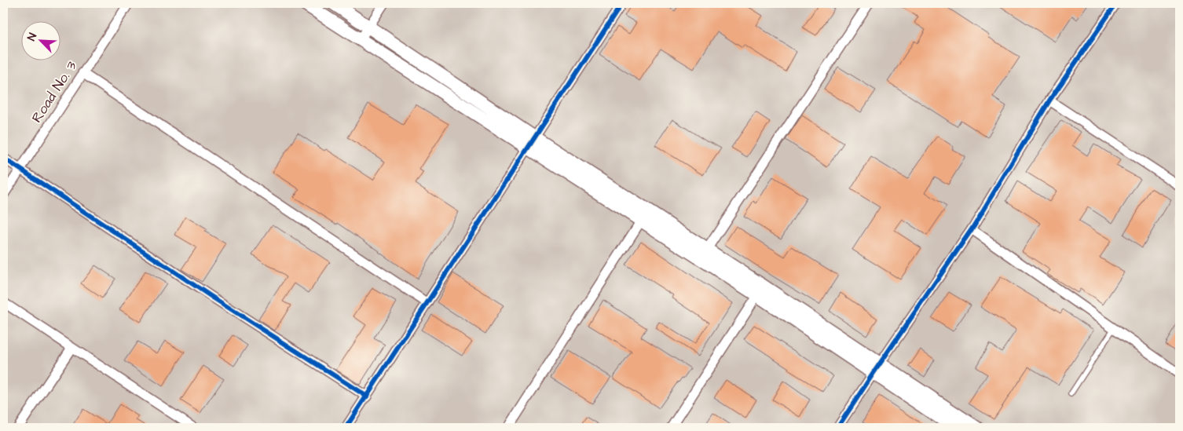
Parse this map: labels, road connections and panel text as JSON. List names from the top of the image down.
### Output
{
  "streets": {
    "street": ["Road No. 3"]
  },
  "north": "top left"
}
